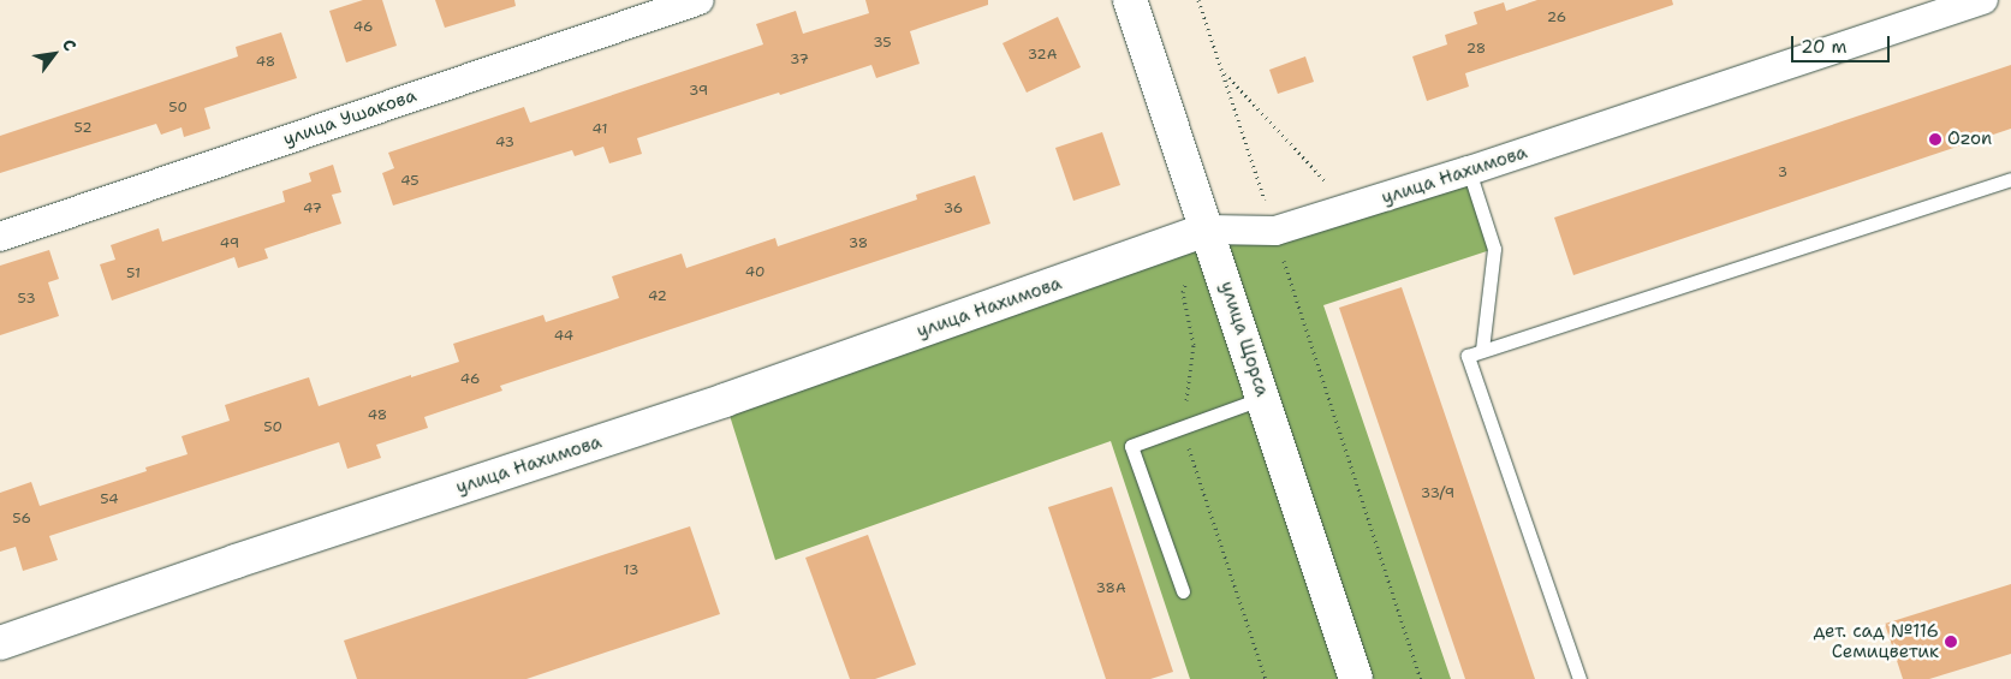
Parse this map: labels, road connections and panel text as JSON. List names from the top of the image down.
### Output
{
  "streets": {
    "street": ["улица Ушакова", "улица Нахимова", "улица Щорса"]
  },
  "crossings": [
    ["улица Нахимова", "улица Щорса"]
  ],
  "places": ["Ozon", "дет. сад №116 Семицветик"],
  "house_numbers": [
    "26",
    "46",
    "35",
    "28",
    "32А",
    "37",
    "48",
    "39",
    "50",
    "52",
    "41",
    "43",
    "3",
    "45",
    "47",
    "36",
    "49",
    "38",
    "40",
    "51",
    "42",
    "53",
    "44",
    "46",
    "48",
    "50",
    "33/9",
    "54",
    "56",
    "13",
    "38А"
  ],
  "scale_bar": "20 m",
  "north": "top right"
}
